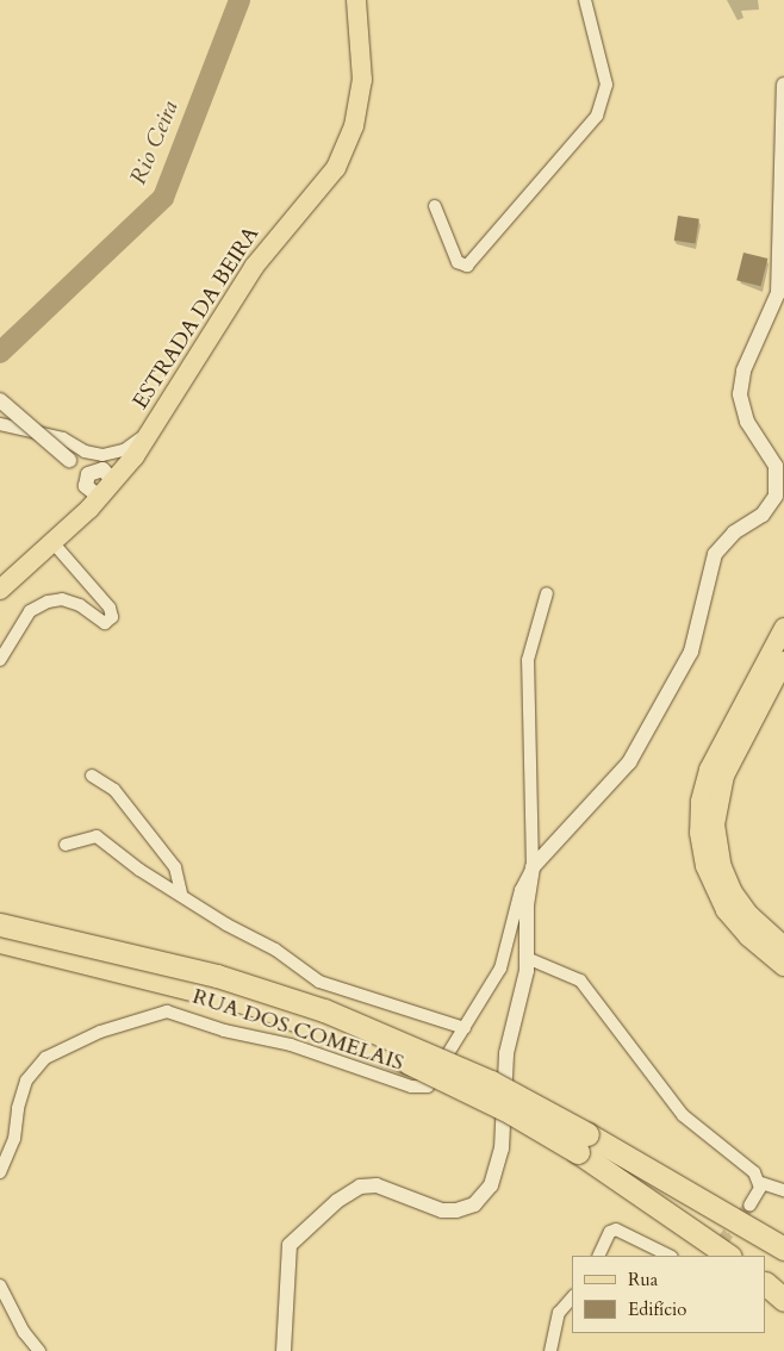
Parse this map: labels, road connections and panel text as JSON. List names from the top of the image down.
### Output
{
  "streets": {
    "main road": ["ESTRADA DA BEIRA"],
    "street": ["RUA DOS COMELAIS"]
  },
  "water": ["Rio Ceira"],
  "legend": ["Rua", "Edifício"]
}
